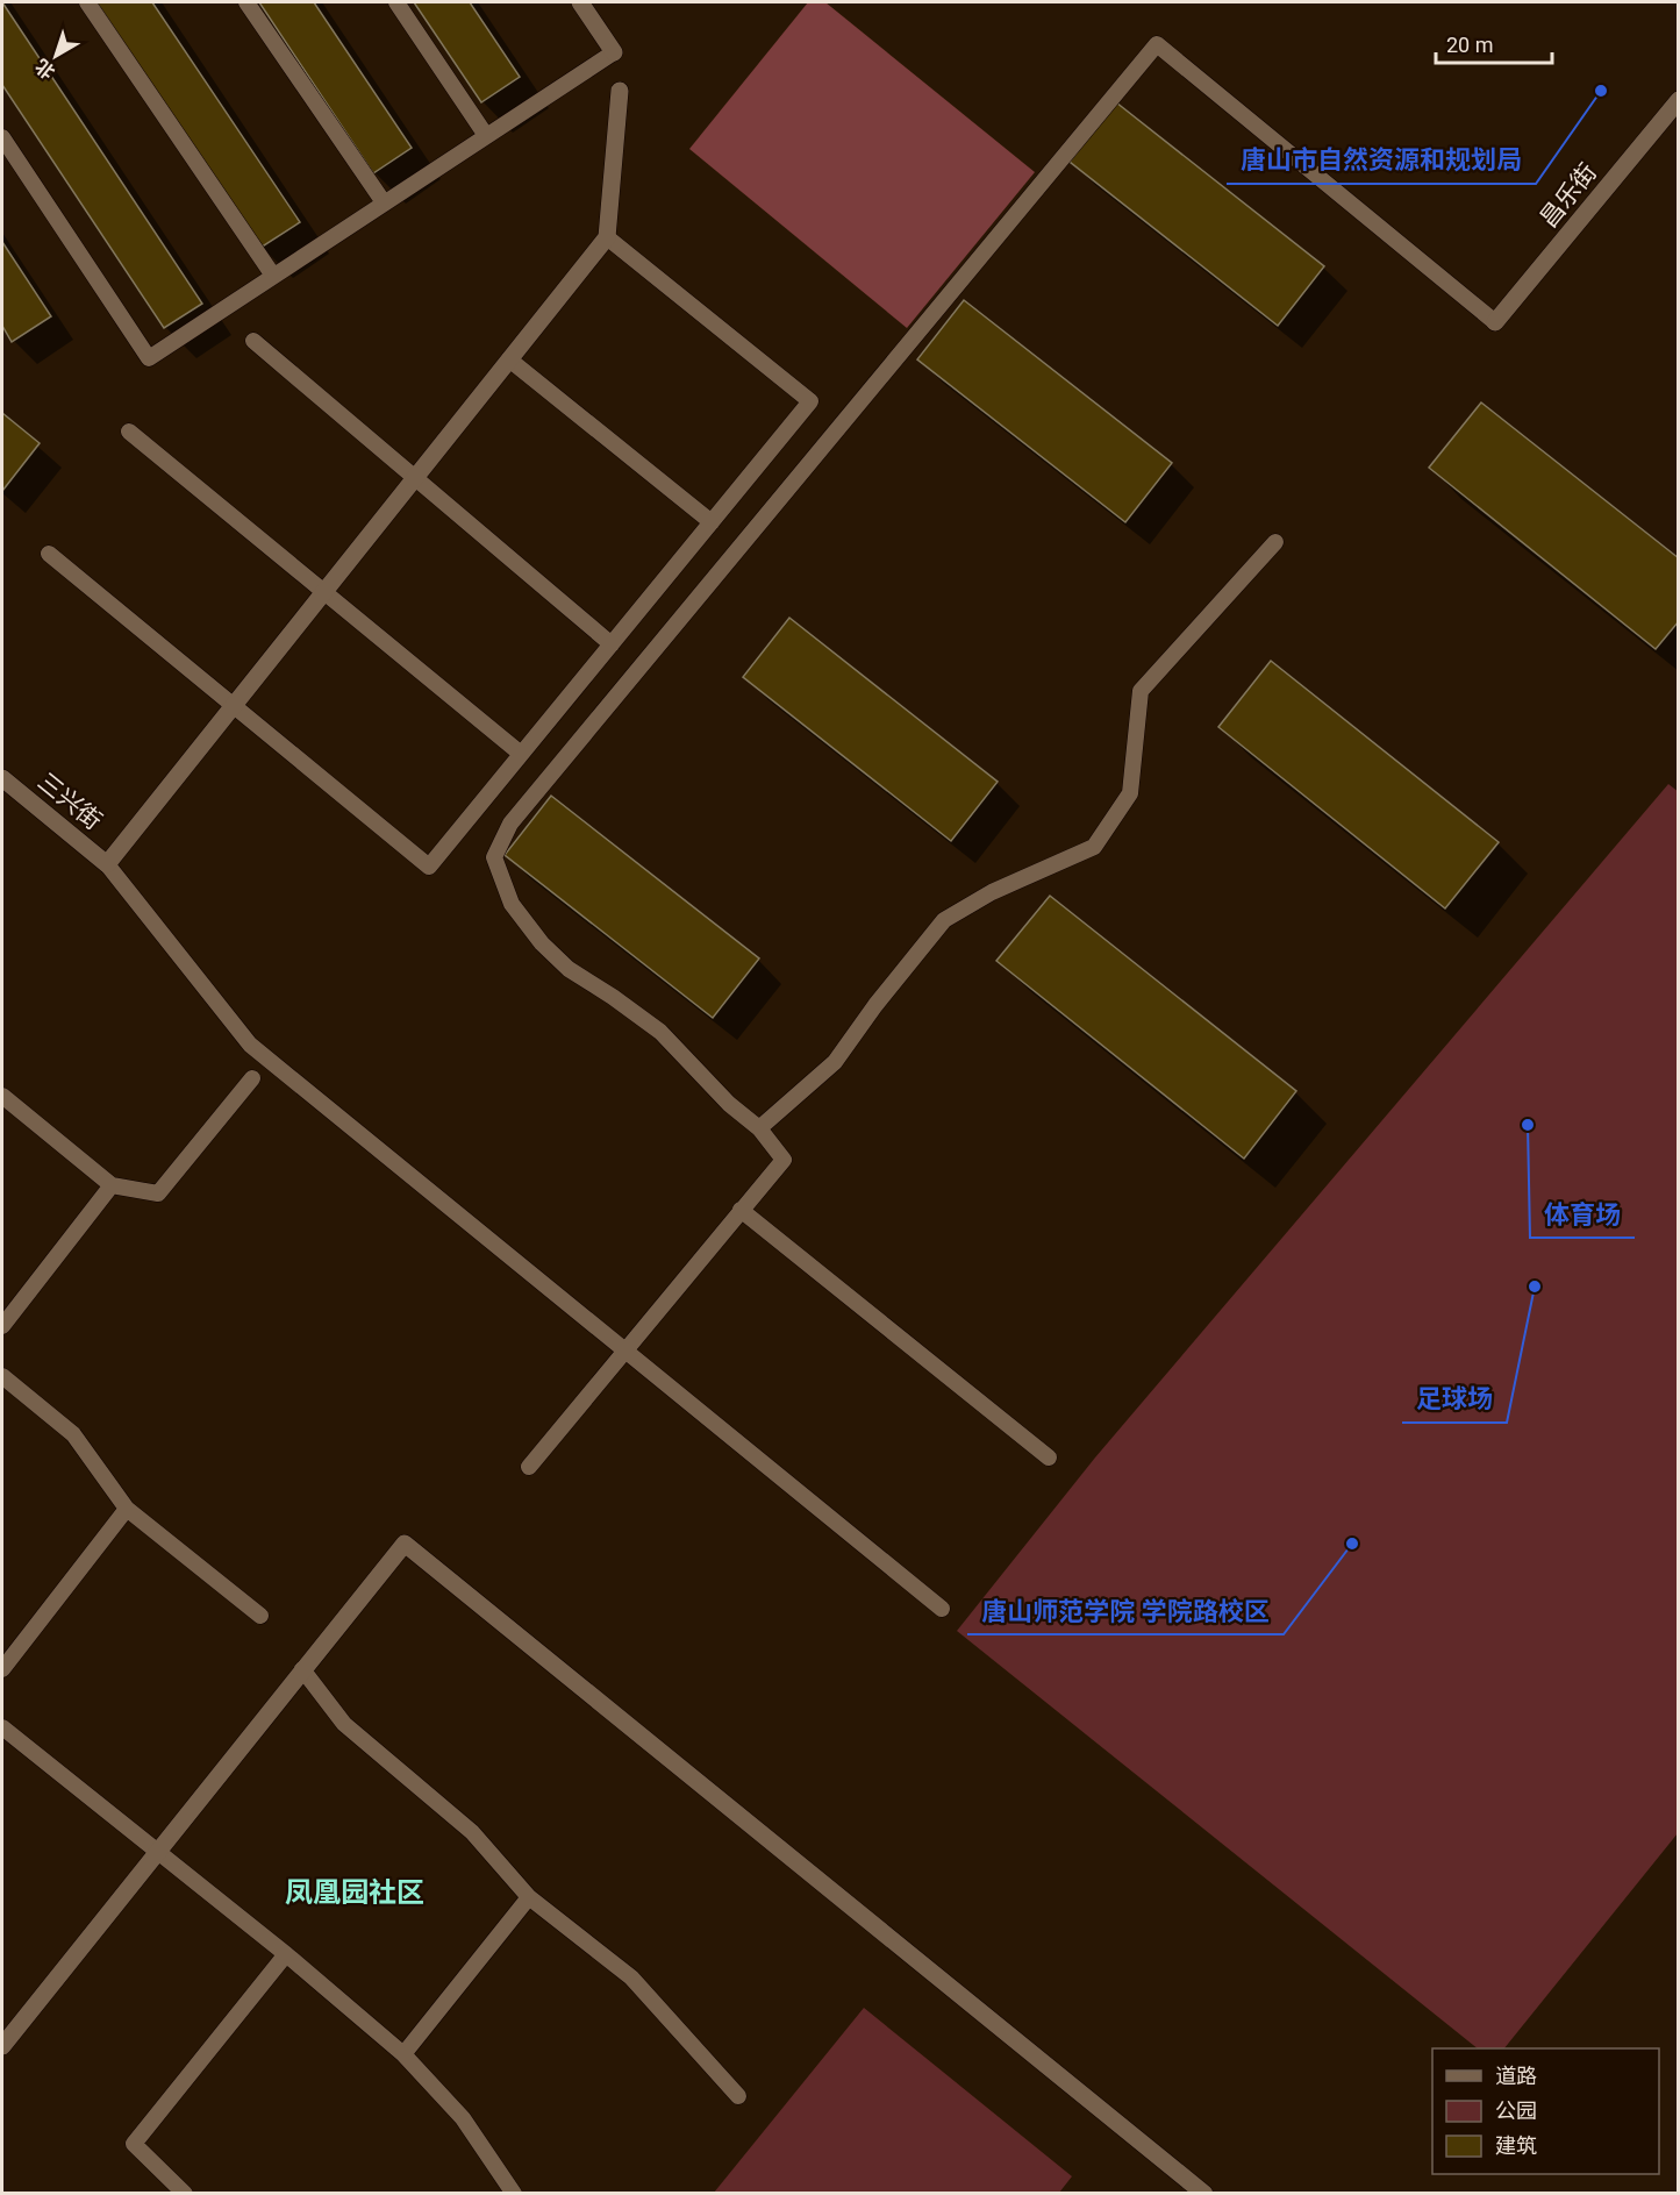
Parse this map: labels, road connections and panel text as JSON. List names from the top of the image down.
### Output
{
  "streets": {
    "street": ["昌乐街", "三兴街"]
  },
  "districts": ["凤凰园社区"],
  "places": [
    "唐山市自然资源和规划局",
    "体育场",
    "足球场",
    "唐山师范学院 学院路校区"
  ],
  "legend": ["道路", "公园", "建筑"],
  "scale_bar": "20 m",
  "north": "bottom left"
}
